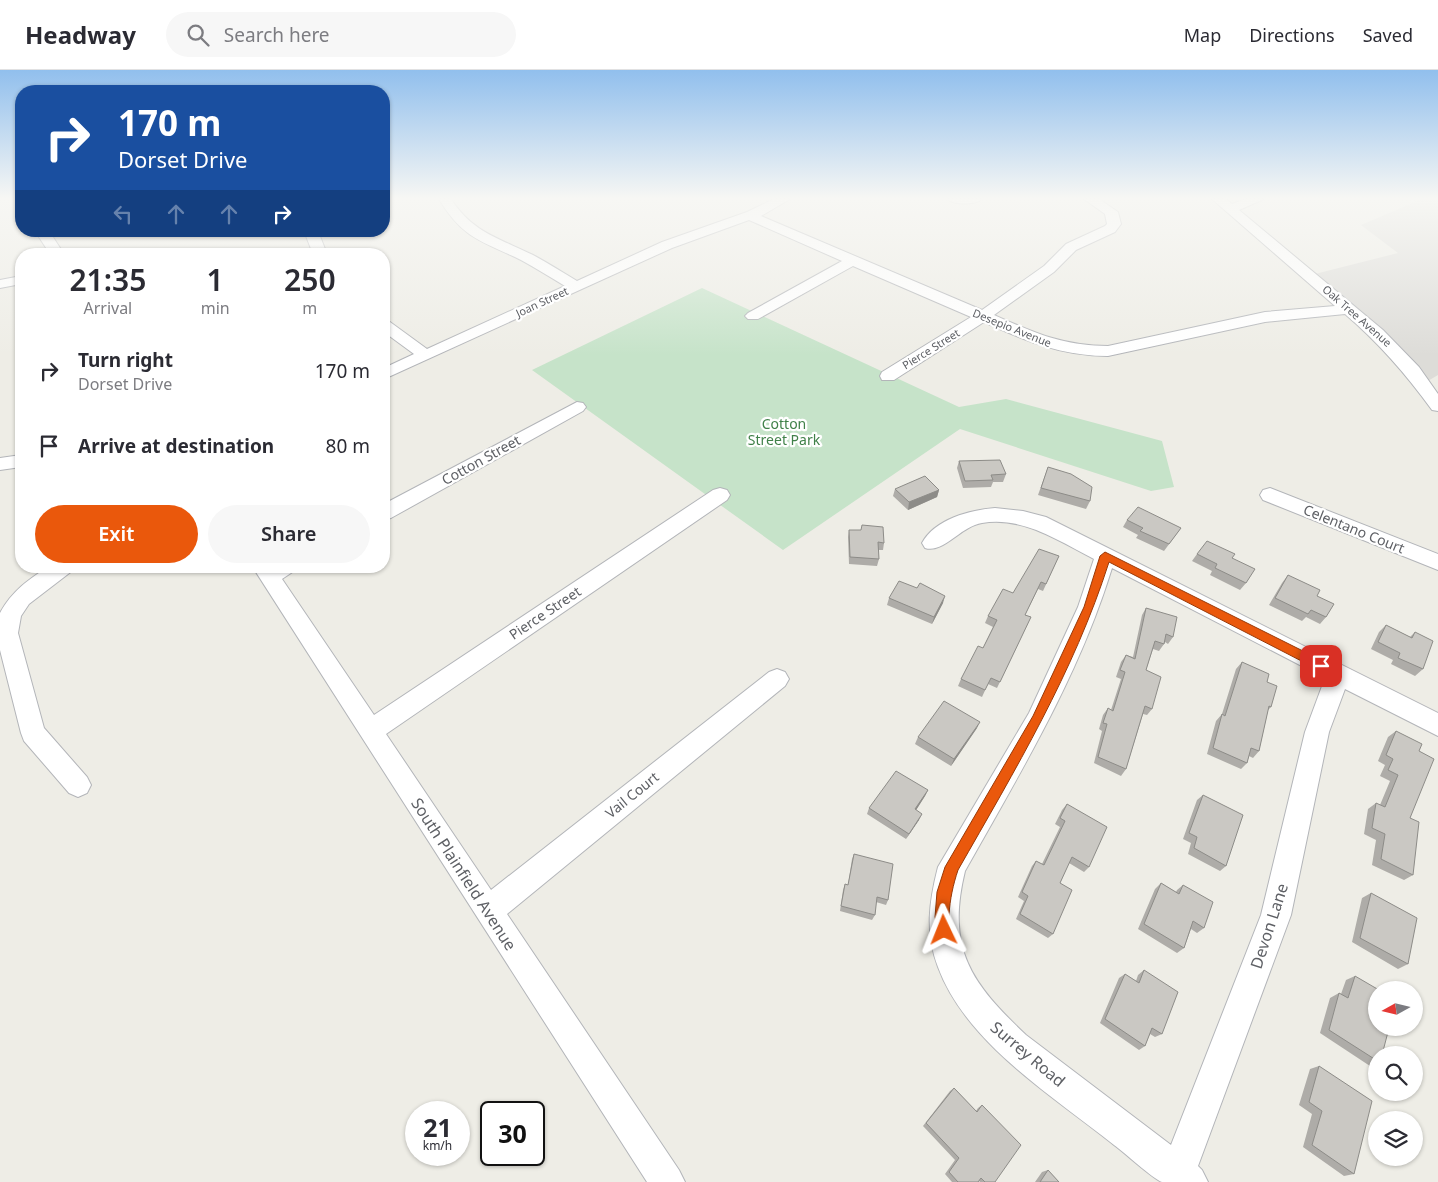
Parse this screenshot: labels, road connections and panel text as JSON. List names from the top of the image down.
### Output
{
  "streets": {
    "street": [
      "Joan Street",
      "Oak Tree Avenue",
      "Desepio Avenue",
      "Pierce Street",
      "Cotton Street",
      "Celentano Court",
      "Vail Court",
      "South Plainfield Avenue",
      "Devon Lane",
      "Surrey Road"
    ]
  },
  "crossings": [
    ["Oak Tree Avenue", "Desepio Avenue"],
    ["Desepio Avenue", "Pierce Street"],
    ["Pierce Street", "South Plainfield Avenue"],
    ["Vail Court", "South Plainfield Avenue"],
    ["Devon Lane", "Surrey Road"]
  ],
  "parks": ["Cotton Street Park"],
  "north": "left",
  "page": {
    "header": "Headway",
    "search": "Search here",
    "nav": ["Map", "Directions", "Saved"],
    "turn": ["170 m", "Dorset Drive"],
    "eta": [
      "21:35",
      "Arrival",
      "1",
      "min",
      "250",
      "m"
    ],
    "list": [
      {
        "name": "Turn right",
        "note": "Dorset Drive",
        "value": "170 m"
      },
      {
        "name": "Arrive at destination",
        "value": "80 m"
      }
    ],
    "buttons": ["Exit", "Share"],
    "speed": "21 km/h",
    "limit": "30"
  }
}
